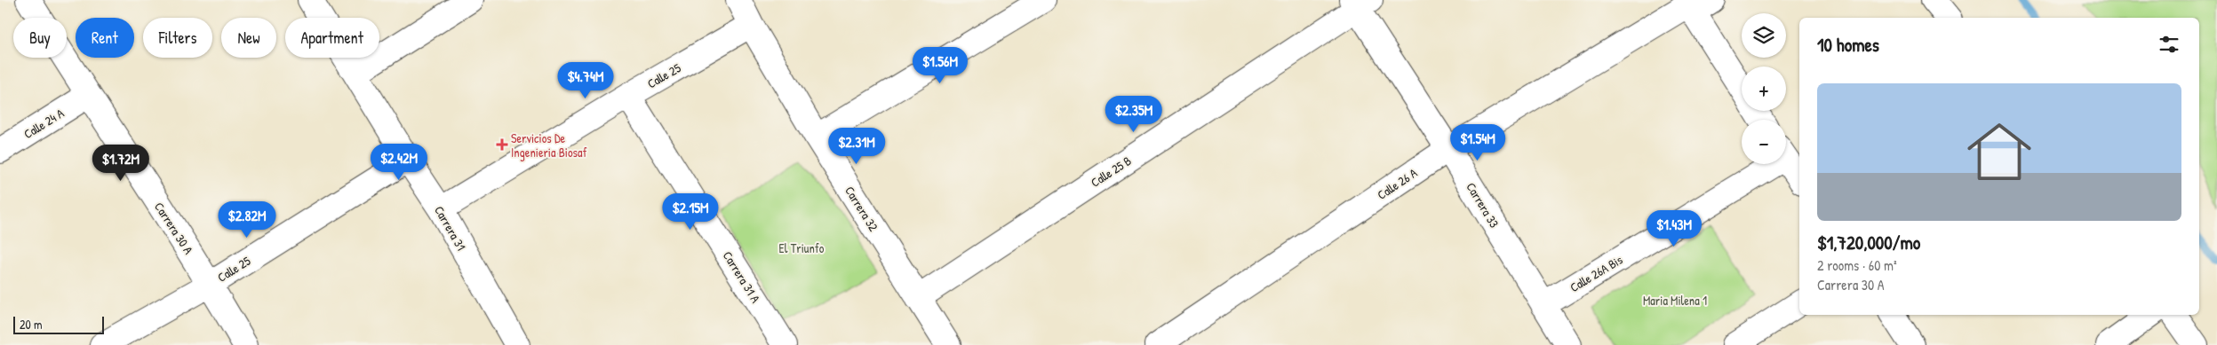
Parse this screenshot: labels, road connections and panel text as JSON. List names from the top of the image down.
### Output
{
  "streets": {
    "street": [
      "Calle 25",
      "Calle 24 A",
      "Calle 25 B",
      "Calle 26 A",
      "Carrera 33",
      "Carrera 32",
      "Carrera 30 A",
      "Carrera 31",
      "Calle 26A Bis",
      "Carrera 31 A"
    ]
  },
  "crossings": [
    ["Calle 25", "Carrera 32"],
    ["Calle 25", "Carrera 30 A"],
    ["Calle 25", "Carrera 31"],
    ["Calle 25", "Carrera 31 A"],
    ["Calle 24 A", "Carrera 30 A"],
    ["Calle 25 B", "Carrera 33"],
    ["Calle 25 B", "Carrera 32"],
    ["Calle 26 A", "Carrera 33"],
    ["Carrera 33", "Calle 26A Bis"]
  ],
  "parks": ["El Triunfo", "Maria Milena 1"],
  "places": {
    "health": ["Servicios De Ingenieria Biosaf"]
  },
  "scale_bar": "20 m",
  "page": {
    "map_buttons": ["+", "−"],
    "chip": [
      "Buy",
      "Rent",
      "Filters",
      "New",
      "Apartment"
    ],
    "heading": "10 homes",
    "price": [
      "$1.56M",
      "$4.74M",
      "$2.35M",
      "$1.54M",
      "$2.31M",
      "$2.42M",
      "$1.72M",
      "$2.15M",
      "$2.82M",
      "$1.43M"
    ],
    "list": [
      {
        "name": "$1,720,000/mo",
        "note": "2 rooms · 60 m² · Carrera 30 A"
      }
    ],
    "scale": "20 m"
  }
}
